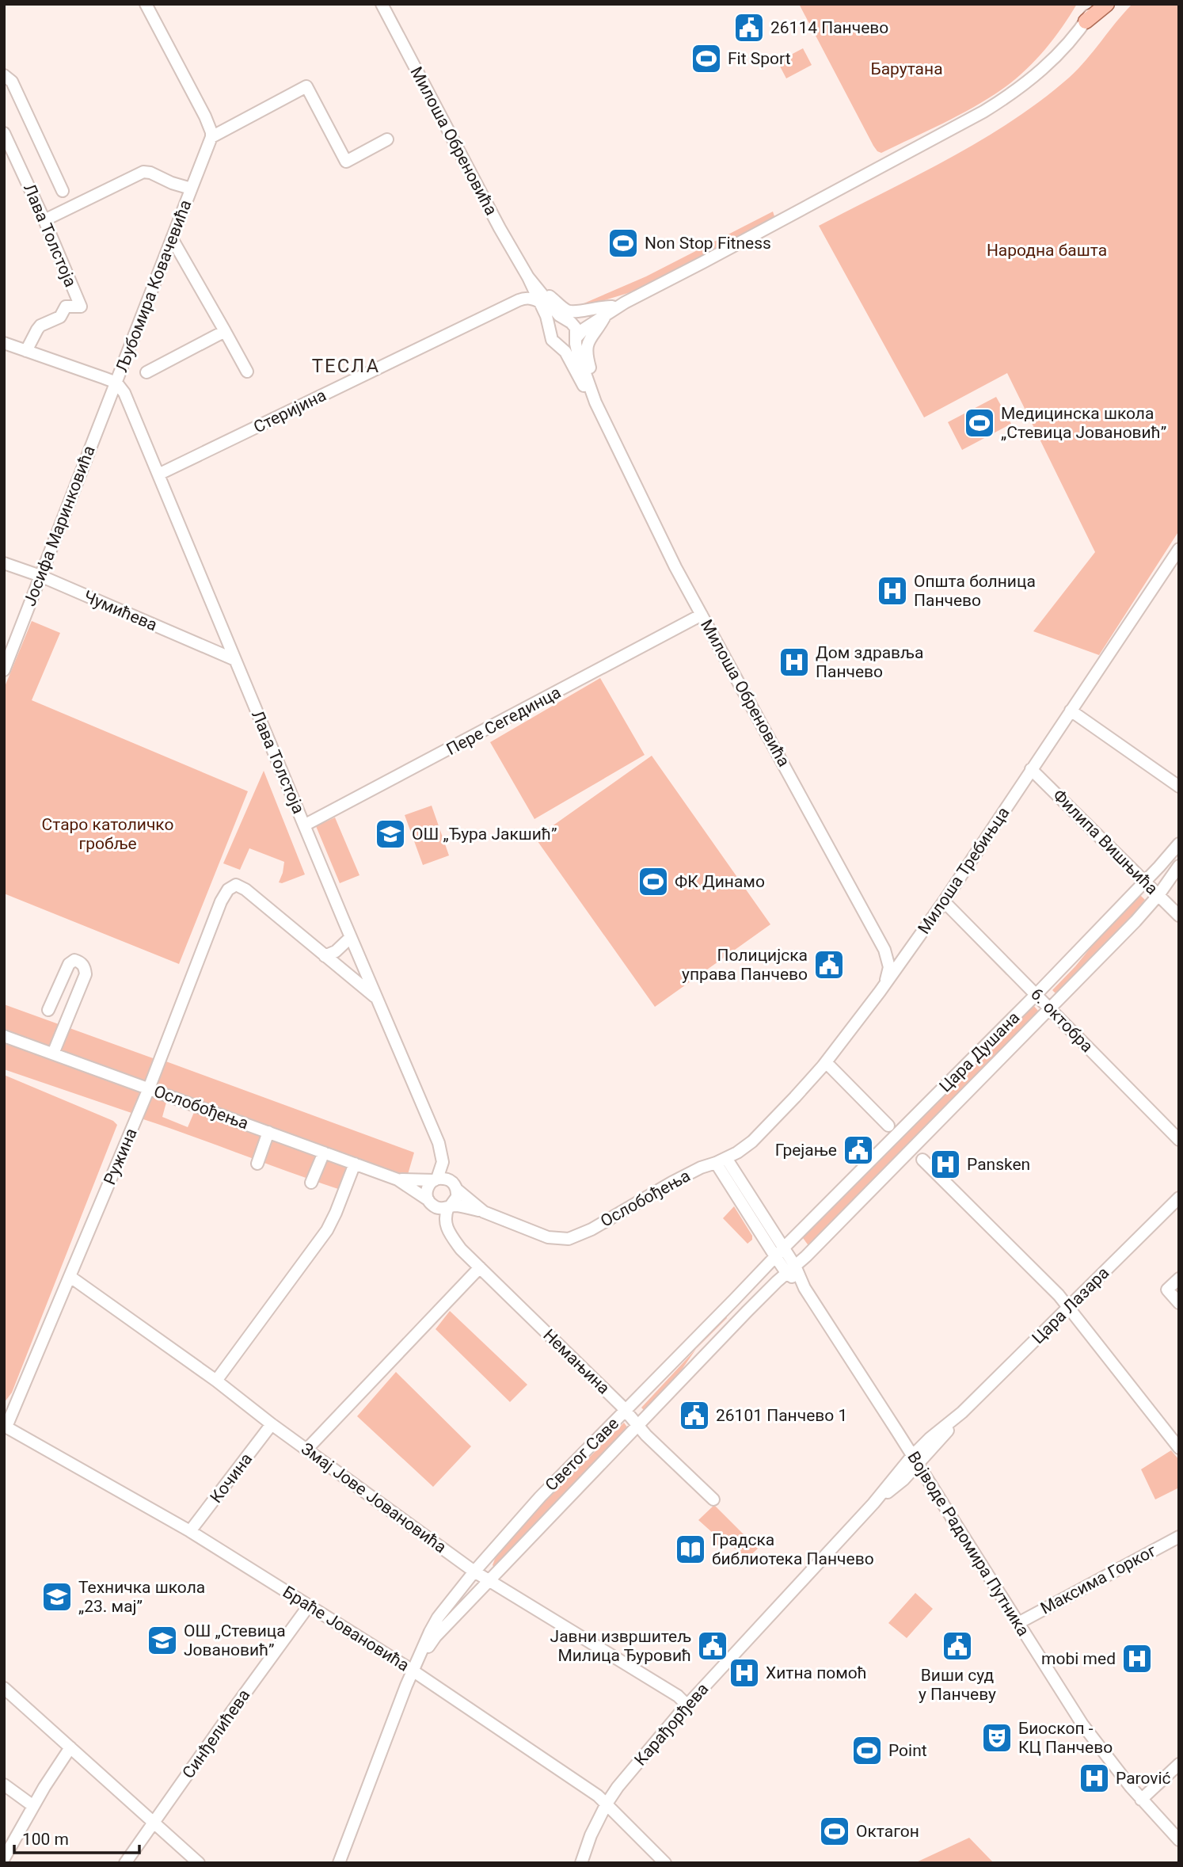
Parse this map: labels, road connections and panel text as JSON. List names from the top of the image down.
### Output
{
  "streets": {
    "street": [
      "Милоша Обреновића",
      "Лава Толстоја",
      "Љубомира Ковачевића",
      "Стеријина",
      "Јосифа Маринковића",
      "Чумићева",
      "Пере Сегединца",
      "Филипа Вишњића",
      "Милоша Требињца",
      "6. октобра",
      "Цара Душана",
      "Ослобођења",
      "Ружина",
      "Цара Лазара",
      "Немањина",
      "Светог Саве",
      "Кочина",
      "Змај Јове Јовановића",
      "Војводе Радомира Путника",
      "Максима Горког",
      "Браће Јовановића",
      "Карађорђева",
      "Синђелићева"
    ]
  },
  "crossings": [
    ["Милоша Обреновића", "Пере Сегединца"],
    ["Милоша Обреновића", "Милоша Требињца"],
    ["Лава Толстоја", "Љубомира Ковачевића"],
    ["Лава Толстоја", "Стеријина"],
    ["Лава Толстоја", "Јосифа Маринковића"],
    ["Лава Толстоја", "Чумићева"],
    ["Лава Толстоја", "Пере Сегединца"],
    ["Лава Толстоја", "Ослобођења"],
    ["Љубомира Ковачевића", "Јосифа Маринковића"],
    ["Јосифа Маринковића", "Чумићева"],
    ["Филипа Вишњића", "Милоша Требињца"],
    ["Филипа Вишњића", "Цара Душана"],
    ["Милоша Требињца", "6. октобра"],
    ["Милоша Требињца", "Ослобођења"],
    ["Милоша Требињца", "Војводе Радомира Путника"],
    ["6. октобра", "Цара Душана"],
    ["Цара Душана", "Светог Саве"],
    ["Цара Душана", "Војводе Радомира Путника"],
    ["Ослобођења", "Ружина"],
    ["Ослобођења", "Војводе Радомира Путника"],
    ["Ружина", "Змај Јове Јовановића"],
    ["Ружина", "Браће Јовановића"],
    ["Цара Лазара", "Војводе Радомира Путника"],
    ["Цара Лазара", "Карађорђева"],
    ["Немањина", "Светог Саве"],
    ["Светог Саве", "Змај Јове Јовановића"],
    ["Светог Саве", "Војводе Радомира Путника"],
    ["Светог Саве", "Браће Јовановића"],
    ["Кочина", "Змај Јове Јовановића"],
    ["Кочина", "Браће Јовановића"],
    ["Змај Јове Јовановића", "Карађорђева"],
    ["Војводе Радомира Путника", "Максима Горког"],
    ["Војводе Радомира Путника", "Карађорђева"],
    ["Браће Јовановића", "Карађорђева"],
    ["Браће Јовановића", "Синђелићева"]
  ],
  "districts": ["ТЕСЛА"],
  "parks": ["Барутана", "Народна башта", "Старо католичко гробље"],
  "places": {
    "public building": [
      "26114 Панчево",
      "Полицијска управа Панчево",
      "Грејање",
      "26101 Панчево 1",
      "Јавни извршитељ Милица Ђуровић",
      "Виши суд у Панчеву"
    ],
    "sports": [
      "Fit Sport",
      "Non Stop Fitness",
      "Медицинска школа „Стевица Јовановић”",
      "ФК Динамо",
      "Point",
      "Октагон"
    ],
    "hospital": [
      "Општа болница Панчево",
      "Дом здравља Панчево",
      "Pansken",
      "mobi med",
      "Хитна помоћ",
      "Parović"
    ],
    "school or university": ["ОШ „Ђура Јакшић”", "Техничка школа „23. мај”", "ОШ „Стевица Јовановић”"],
    "library": ["Градска библиотека Панчево"],
    "theatre": ["Биоскоп - КЦ Панчево"]
  },
  "scale_bar": "100 m"
}
